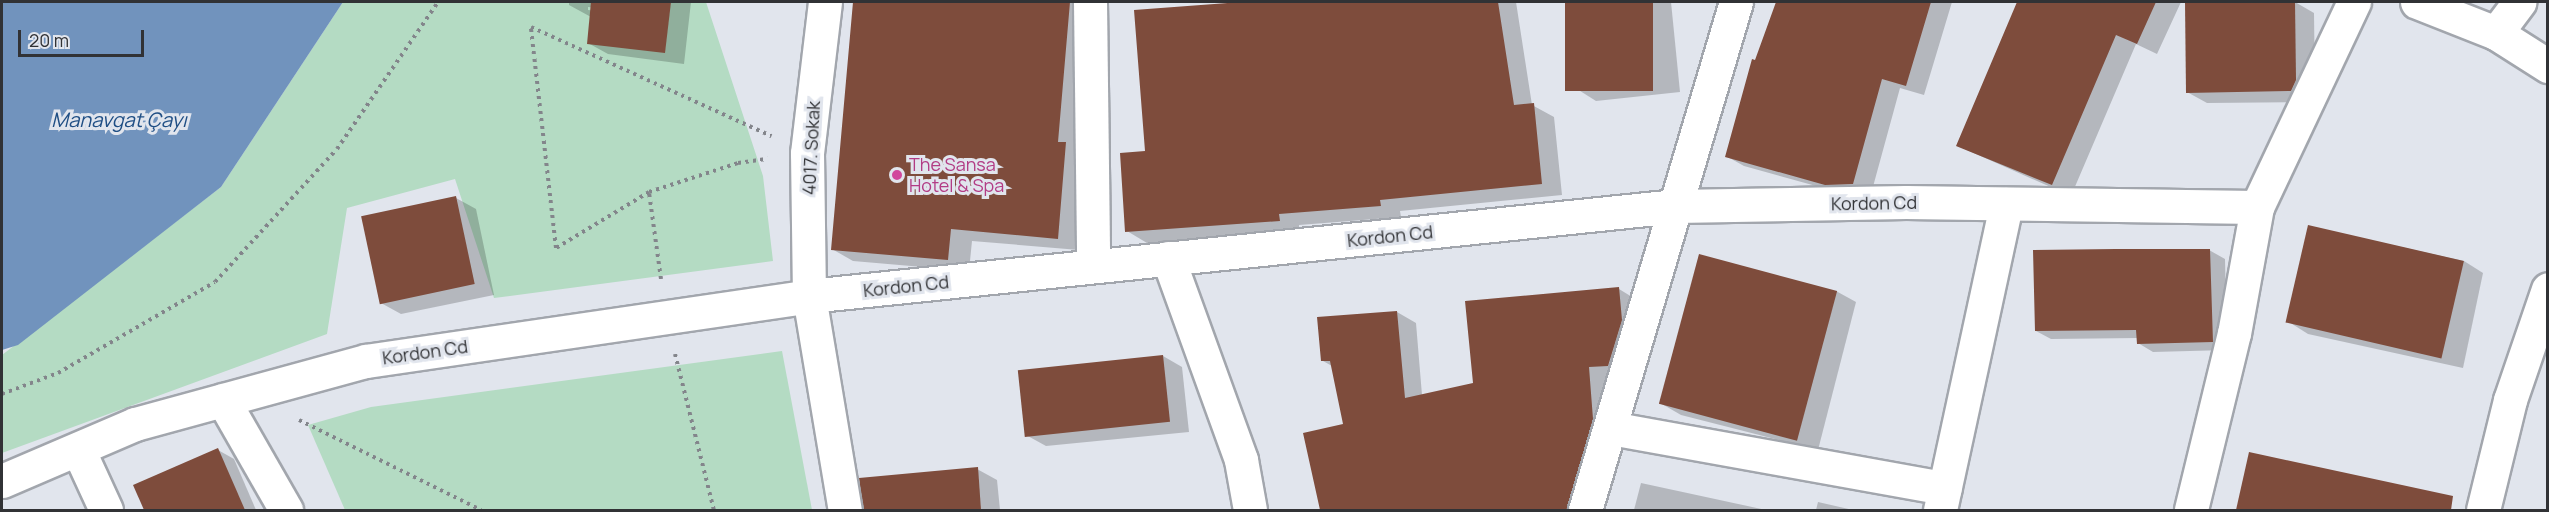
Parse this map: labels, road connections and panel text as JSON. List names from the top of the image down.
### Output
{
  "streets": {
    "street": ["4017. Sokak", "Kordon Cd"]
  },
  "crossings": [
    ["4017. Sokak", "Kordon Cd"]
  ],
  "water": ["Manavgat Çayı"],
  "places": ["The Sansa Hotel & Spa"],
  "scale_bar": "20 m"
}
